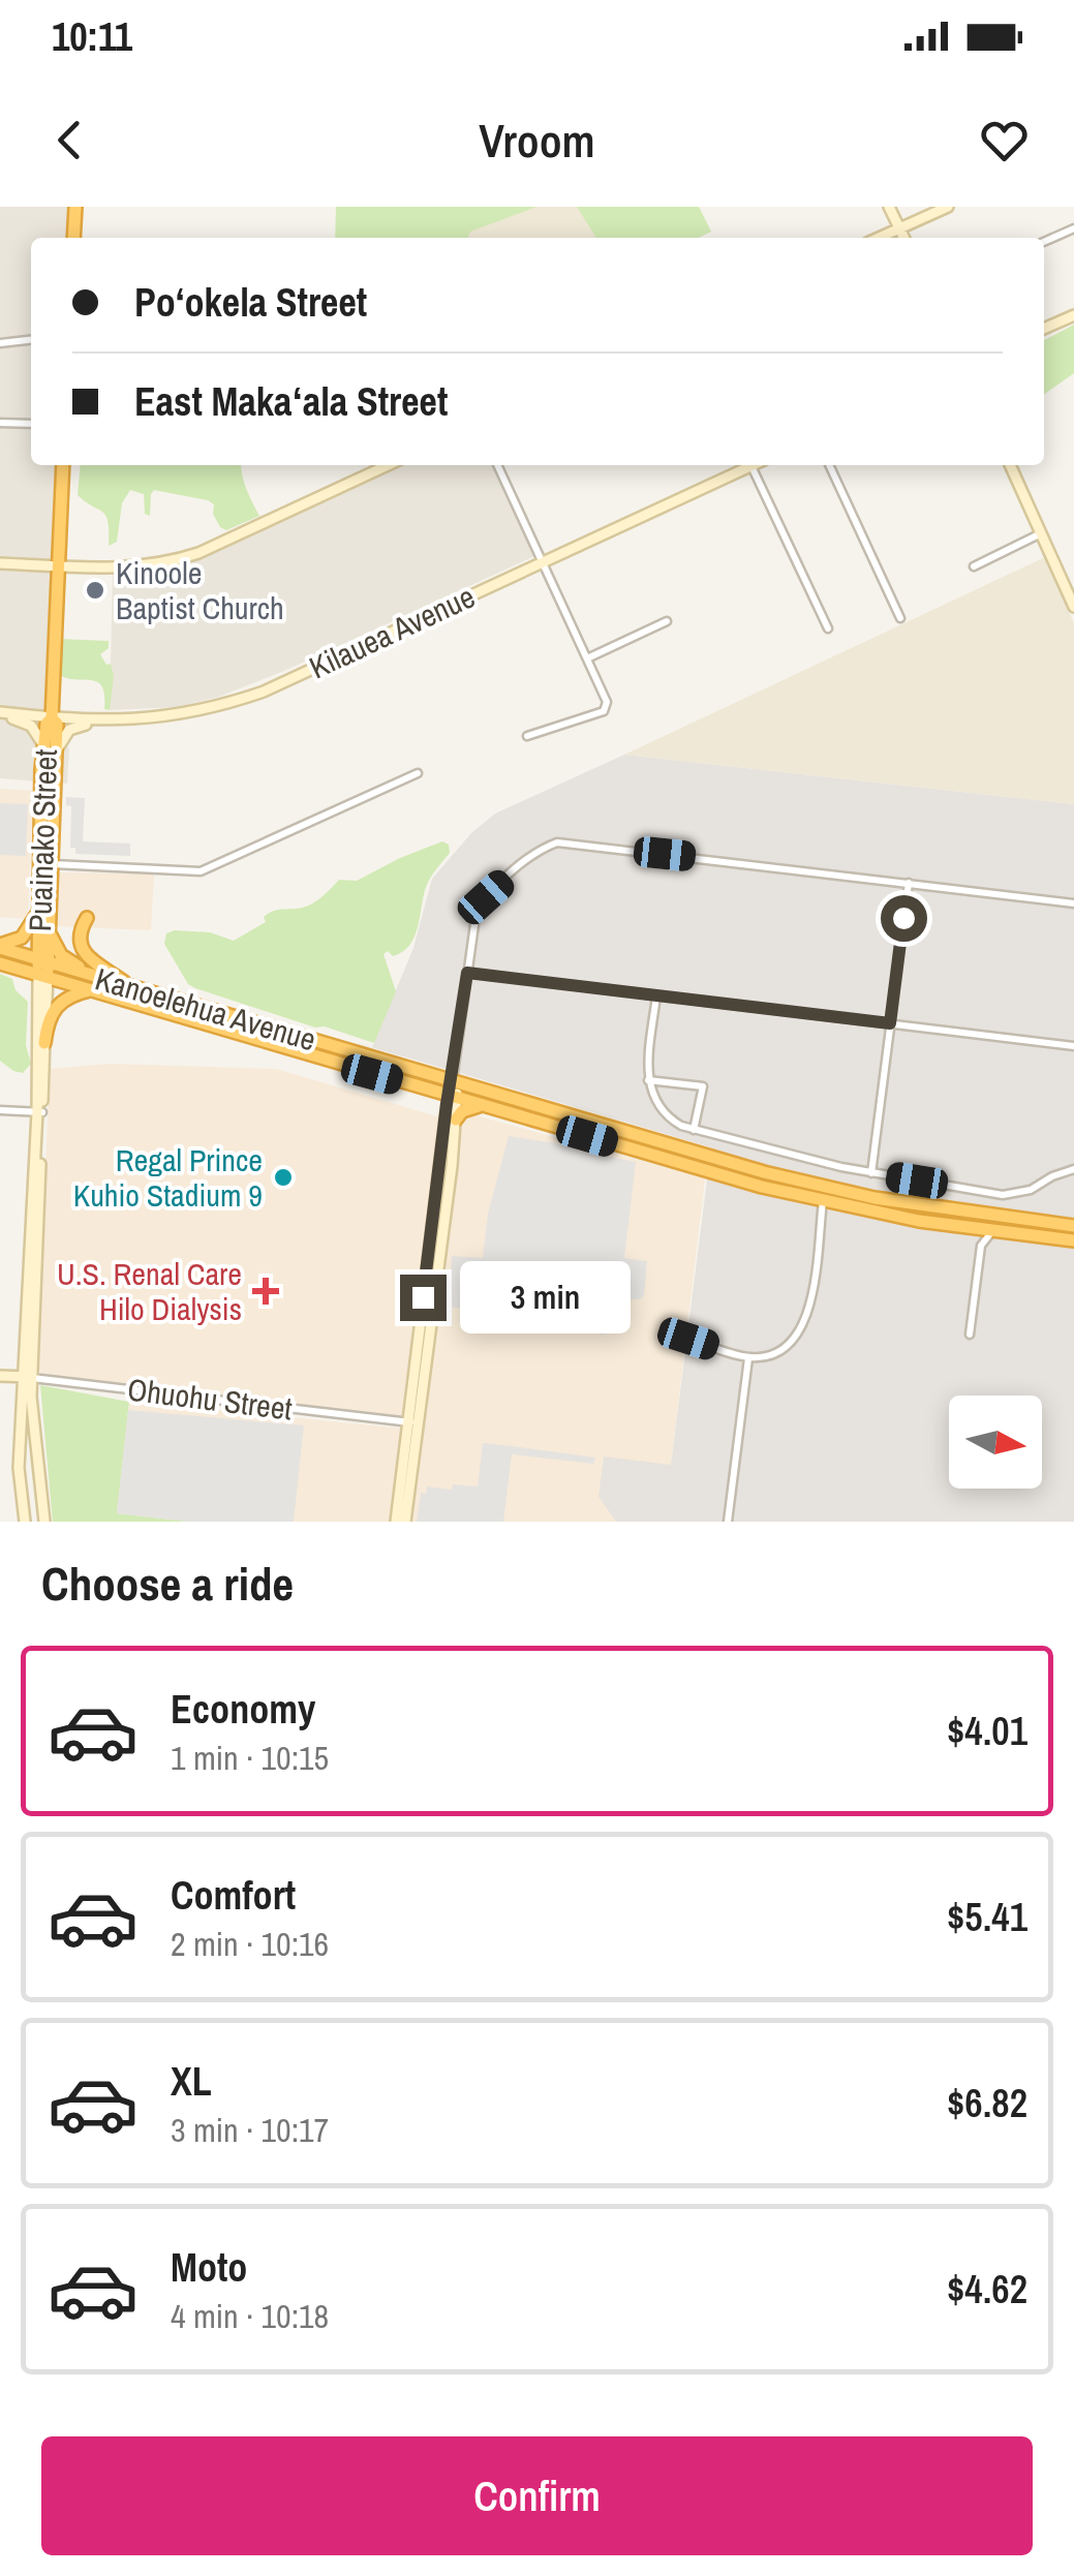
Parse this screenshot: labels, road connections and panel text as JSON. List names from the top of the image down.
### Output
{
  "streets": {
    "highway": ["Puainako Street", "Kanoelehua Avenue"],
    "street": ["Kilauea Avenue", "Ohuohu Street"]
  },
  "crossings": [
    ["Kilauea Avenue", "Puainako Street"],
    ["Puainako Street", "Kanoelehua Avenue"],
    ["Puainako Street", "Ohuohu Street"]
  ],
  "places": {
    "other": ["Kinoole Baptist Church", "Regal Prince Kuhio Stadium 9"],
    "health": ["U.S. Renal Care Hilo Dialysis"]
  },
  "north": "right",
  "page": {
    "status": "10:11",
    "header": "Vroom",
    "banner": ["Po‘okela Street", "East Makaʻala Street"],
    "bubble": "3 min",
    "heading": "Choose a ride",
    "list": [
      {
        "name": "Economy",
        "note": "1 min · 10:15",
        "value": "$4.01"
      },
      {
        "name": "Comfort",
        "note": "2 min · 10:16",
        "value": "$5.41"
      },
      {
        "name": "XL",
        "note": "3 min · 10:17",
        "value": "$6.82"
      },
      {
        "name": "Moto",
        "note": "4 min · 10:18",
        "value": "$4.62"
      }
    ],
    "buttons": "Confirm"
  }
}
